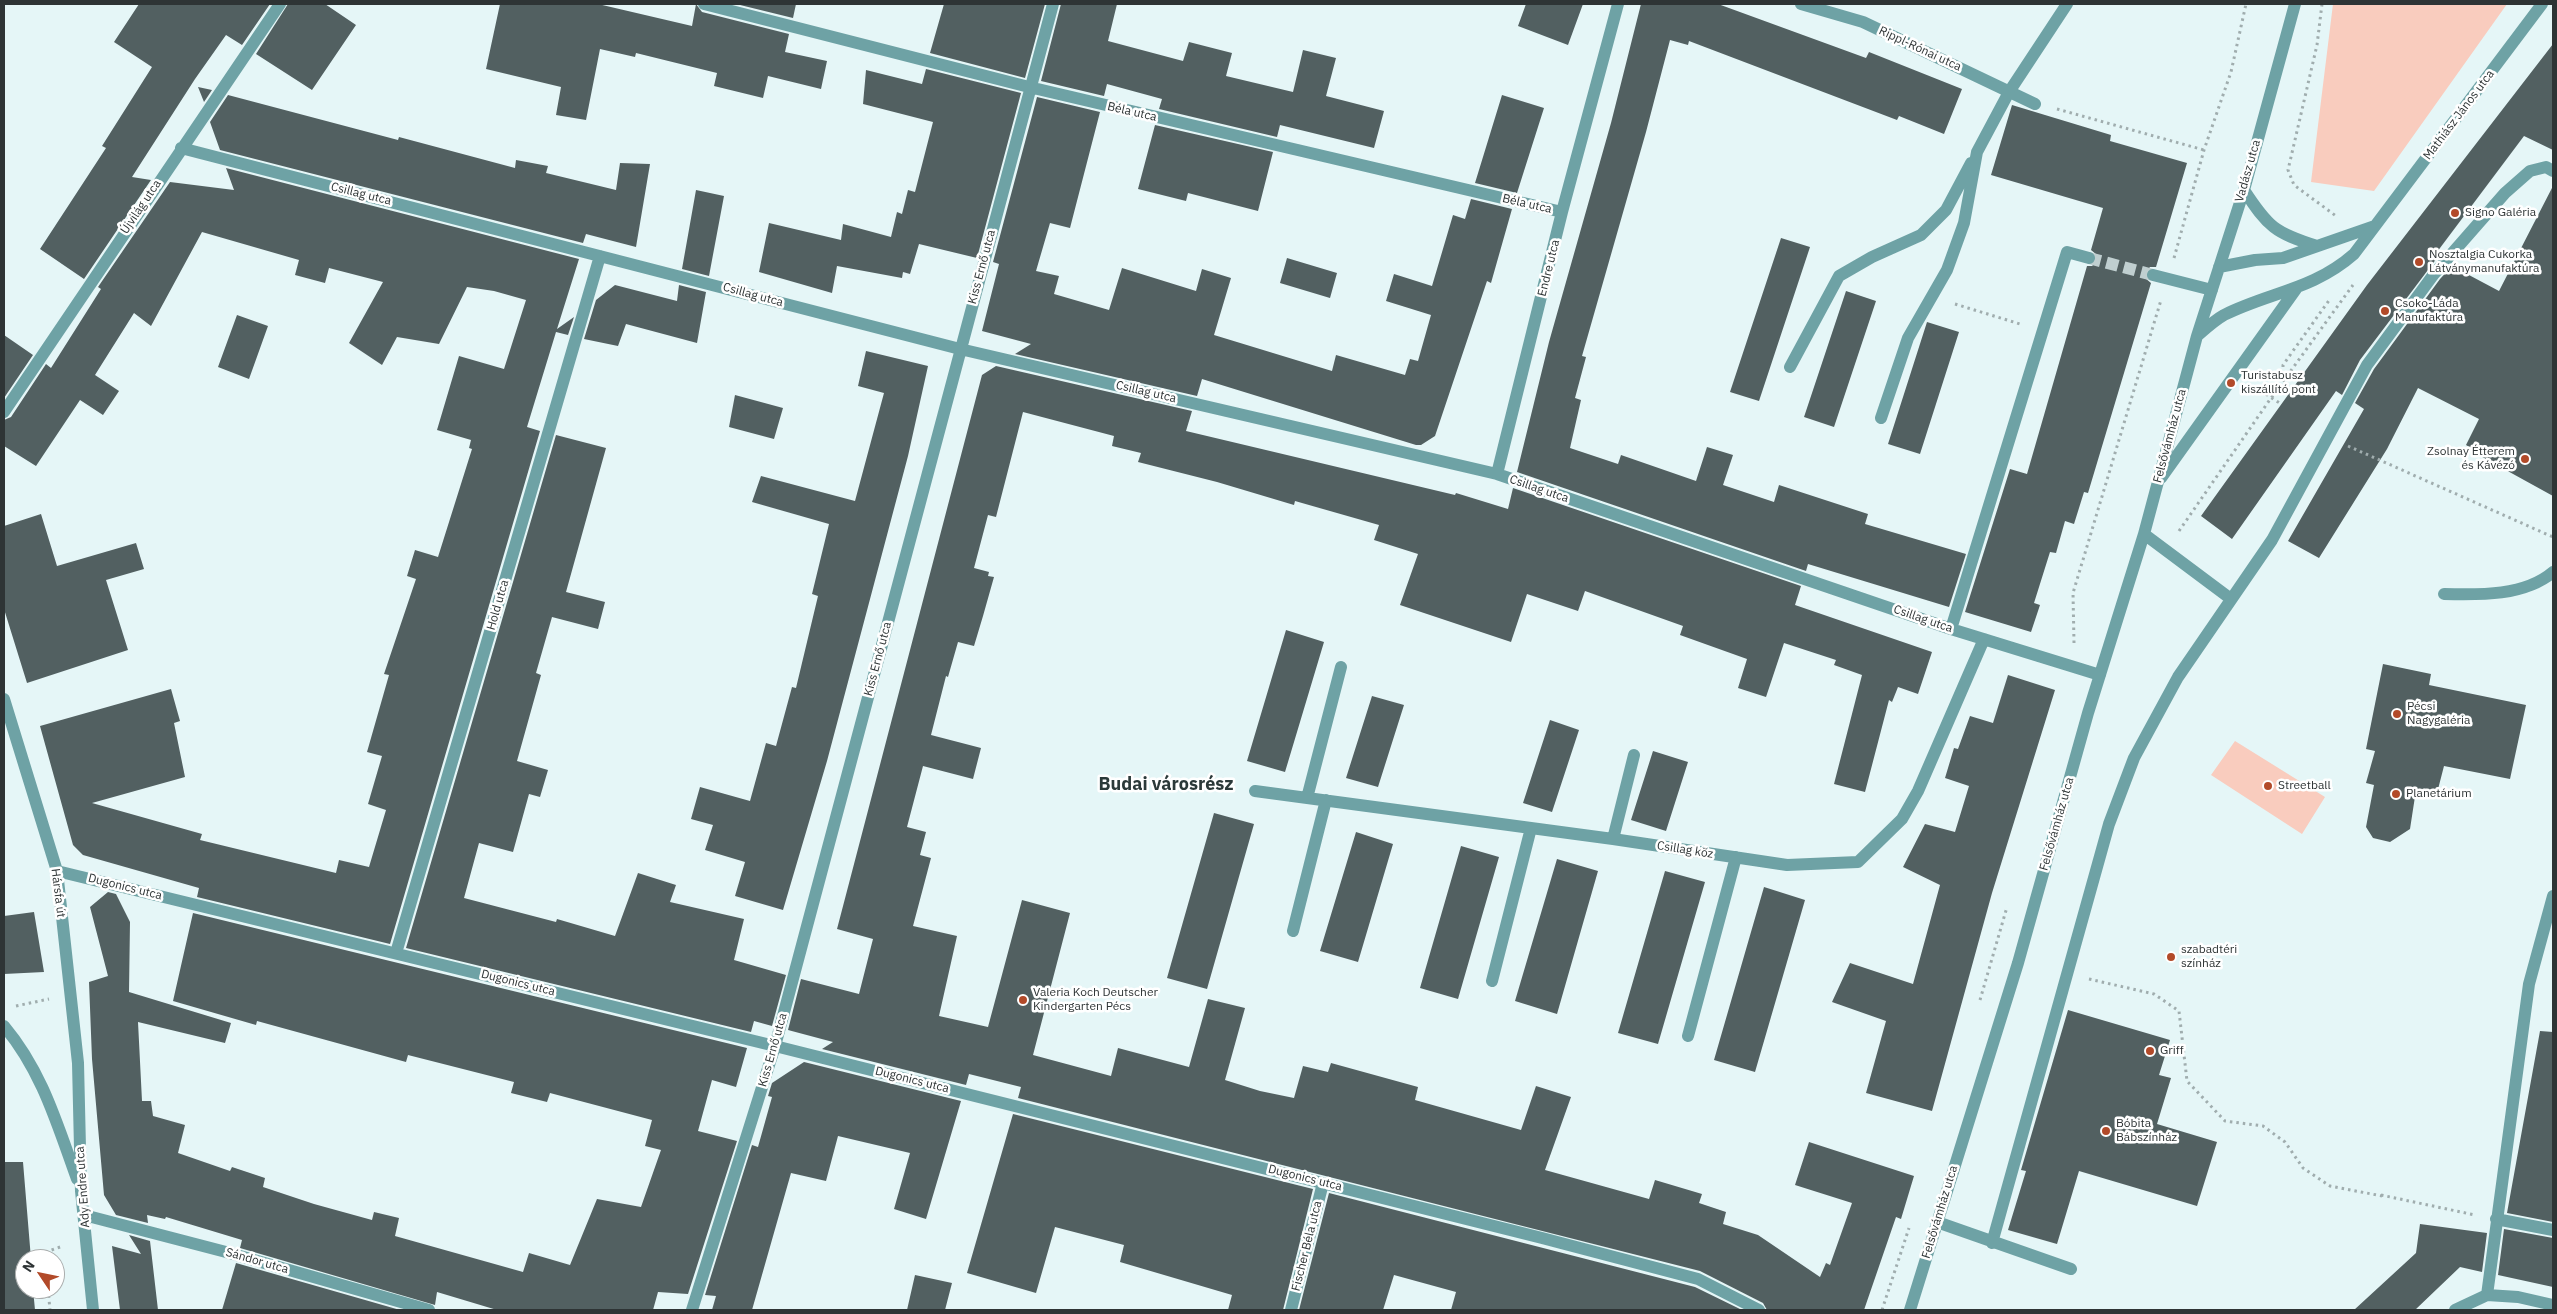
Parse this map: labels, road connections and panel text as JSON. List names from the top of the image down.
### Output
{
  "streets": {
    "street": [
      "Rippl-Rónai utca",
      "Béla utca",
      "Mathiász János utca",
      "Vadász utca",
      "Csillag utca",
      "Újvilág utca",
      "Kiss Ernő utca",
      "Endre utca",
      "Felsővámház utca",
      "Hold utca",
      "Csillag köz",
      "Dugonics utca",
      "Hársfa út",
      "Ady Endre utca",
      "Fischer Béla utca",
      "Sándor utca"
    ]
  },
  "crossings": [
    ["Béla utca", "Kiss Ernő utca"],
    ["Béla utca", "Endre utca"],
    ["Mathiász János utca", "Vadász utca"],
    ["Mathiász János utca", "Felsővámház utca"],
    ["Vadász utca", "Felsővámház utca"],
    ["Csillag utca", "Újvilág utca"],
    ["Csillag utca", "Kiss Ernő utca"],
    ["Csillag utca", "Endre utca"],
    ["Csillag utca", "Felsővámház utca"],
    ["Csillag utca", "Hold utca"],
    ["Csillag utca", "Csillag köz"],
    ["Kiss Ernő utca", "Dugonics utca"],
    ["Hold utca", "Dugonics utca"],
    ["Dugonics utca", "Hársfa út"],
    ["Dugonics utca", "Fischer Béla utca"],
    ["Hársfa út", "Ady Endre utca"],
    ["Ady Endre utca", "Sándor utca"]
  ],
  "districts": ["Budai városrész"],
  "places": [
    "Signo Galéria",
    "Nosztalgia Cukorka Látványmanufaktúra",
    "Csoko-Láda Manufaktúra",
    "Turistabusz kiszállító pont",
    "Zsolnay Étterem és Kávézó",
    "Pécsi Nagygaléria",
    "Streetball",
    "Planetárium",
    "szabadtéri színház",
    "Valeria Koch Deutscher Kindergarten Pécs",
    "Griff",
    "Bóbita Bábszínház"
  ],
  "north": "top left"
}
